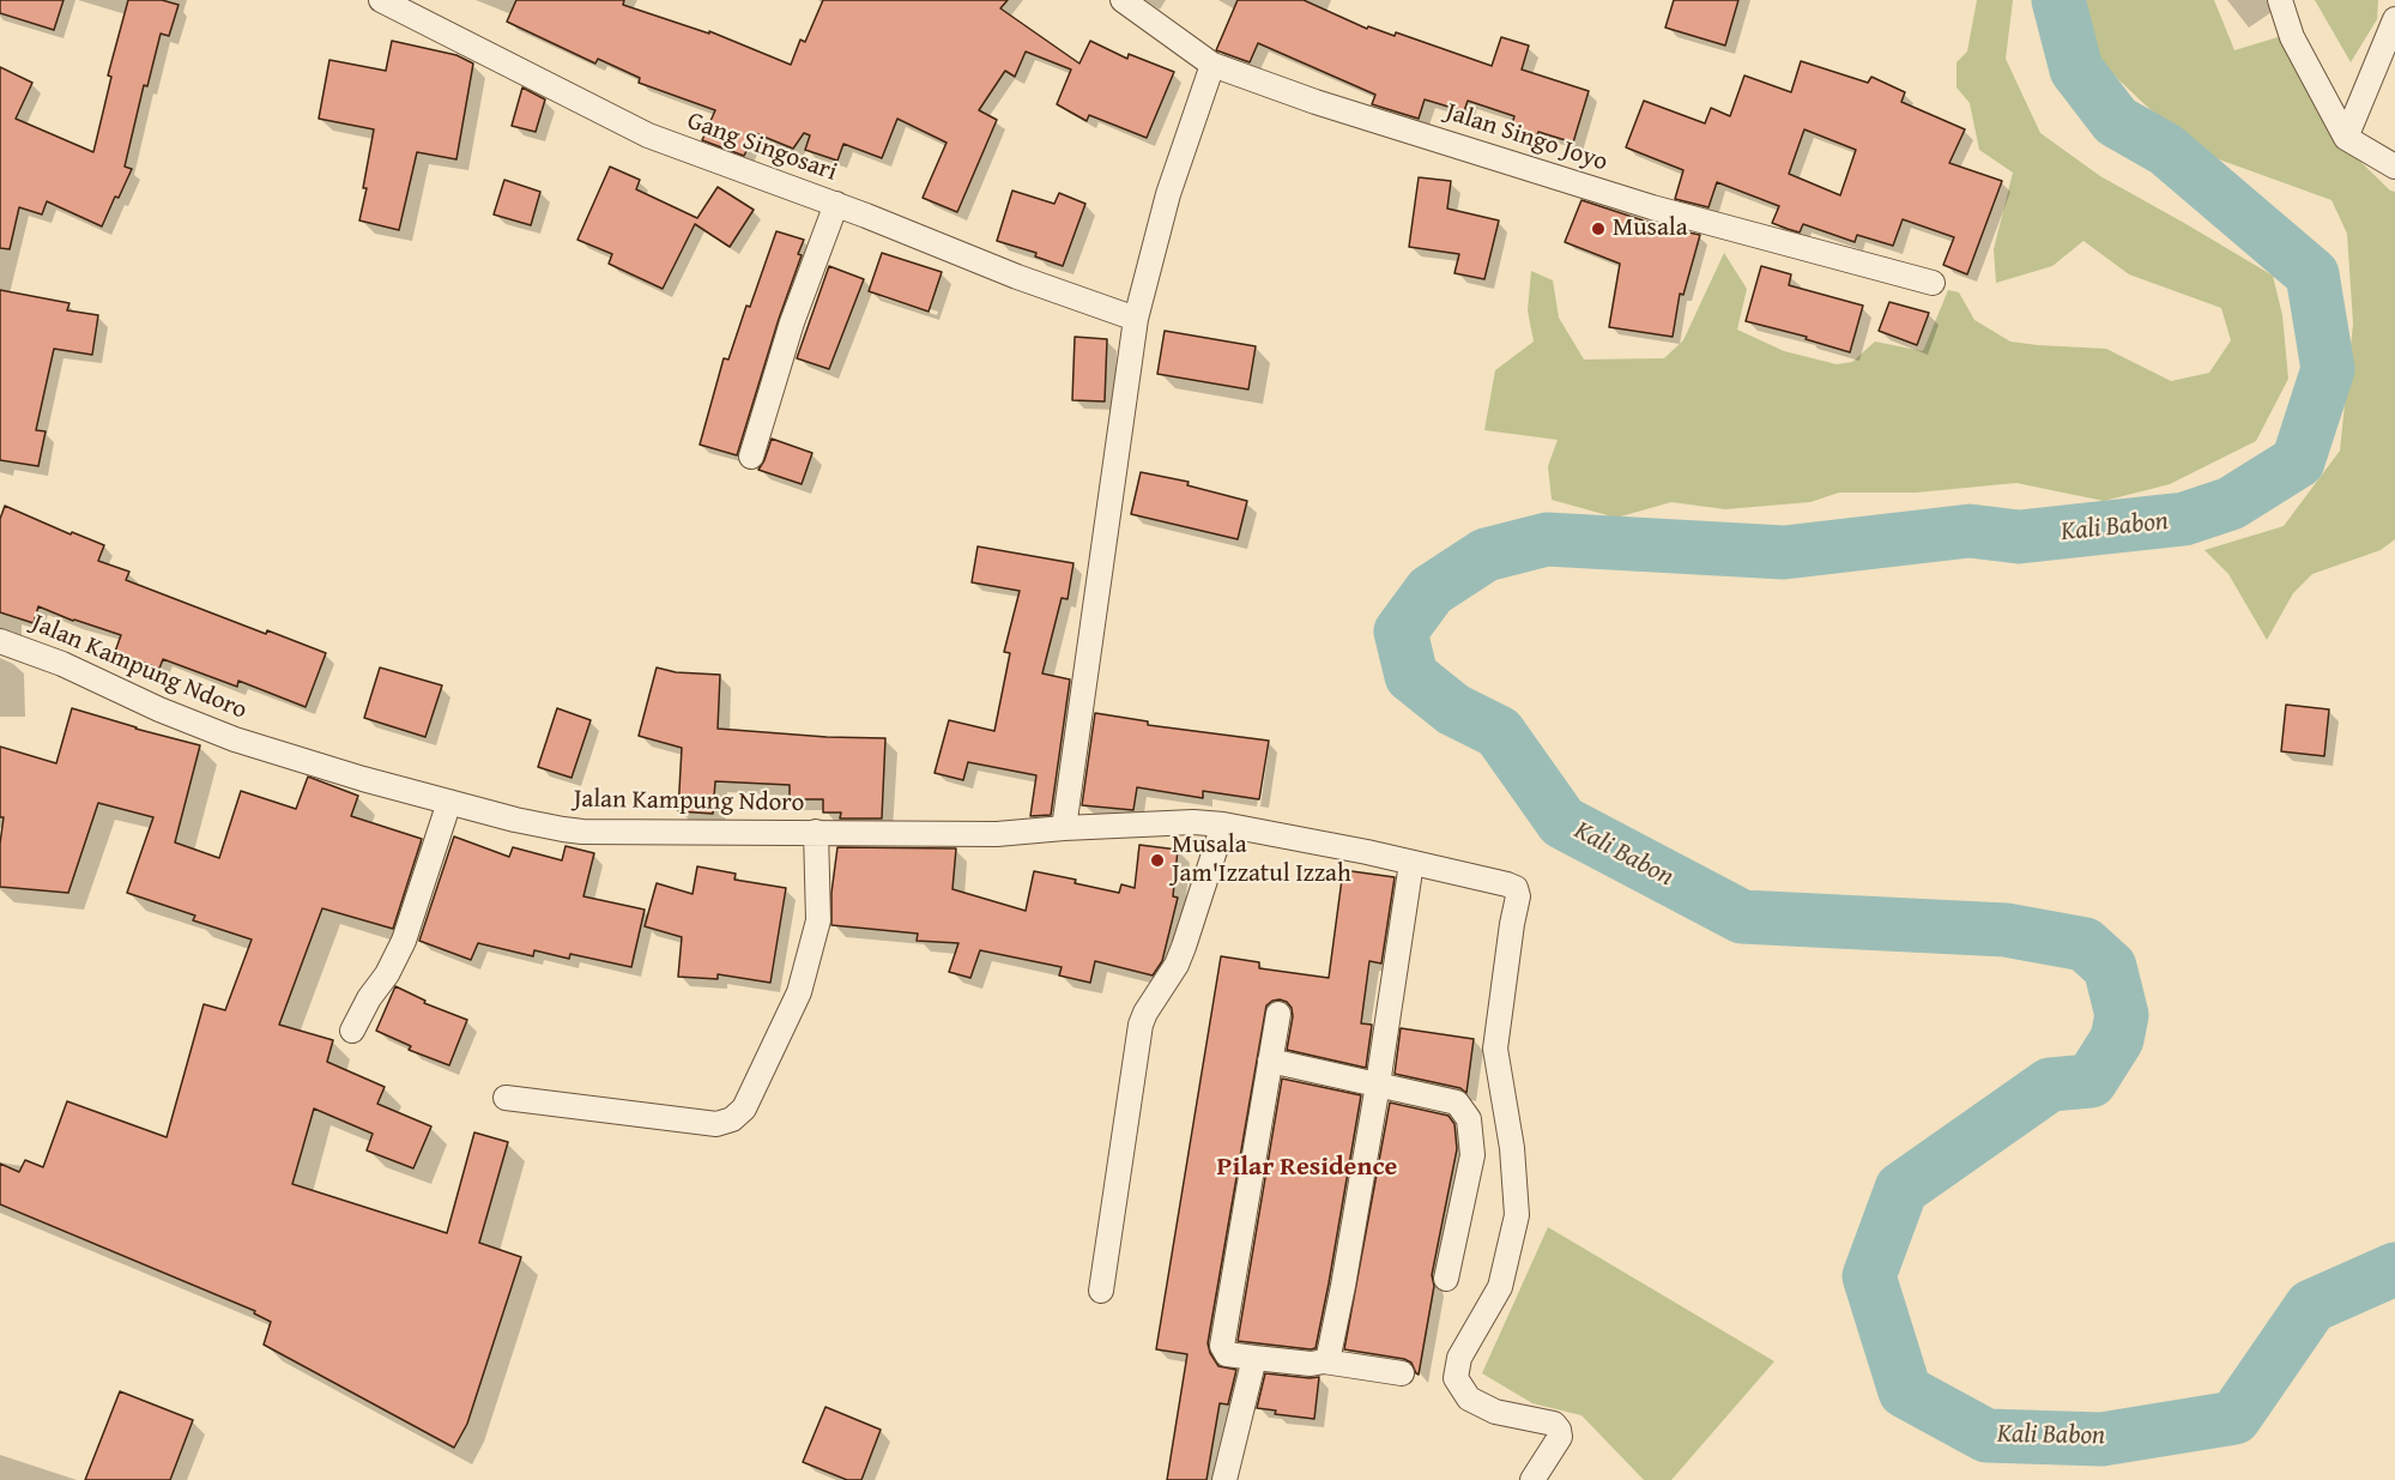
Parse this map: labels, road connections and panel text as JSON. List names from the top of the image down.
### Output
{
  "streets": {
    "street": ["Jalan Singo Joyo", "Gang Singosari", "Jalan Kampung Ndoro"]
  },
  "districts": ["Pilar Residence"],
  "water": ["Kali Babon"],
  "places": ["Musala", "Musala Jam'Izzatul Izzah"]
}
